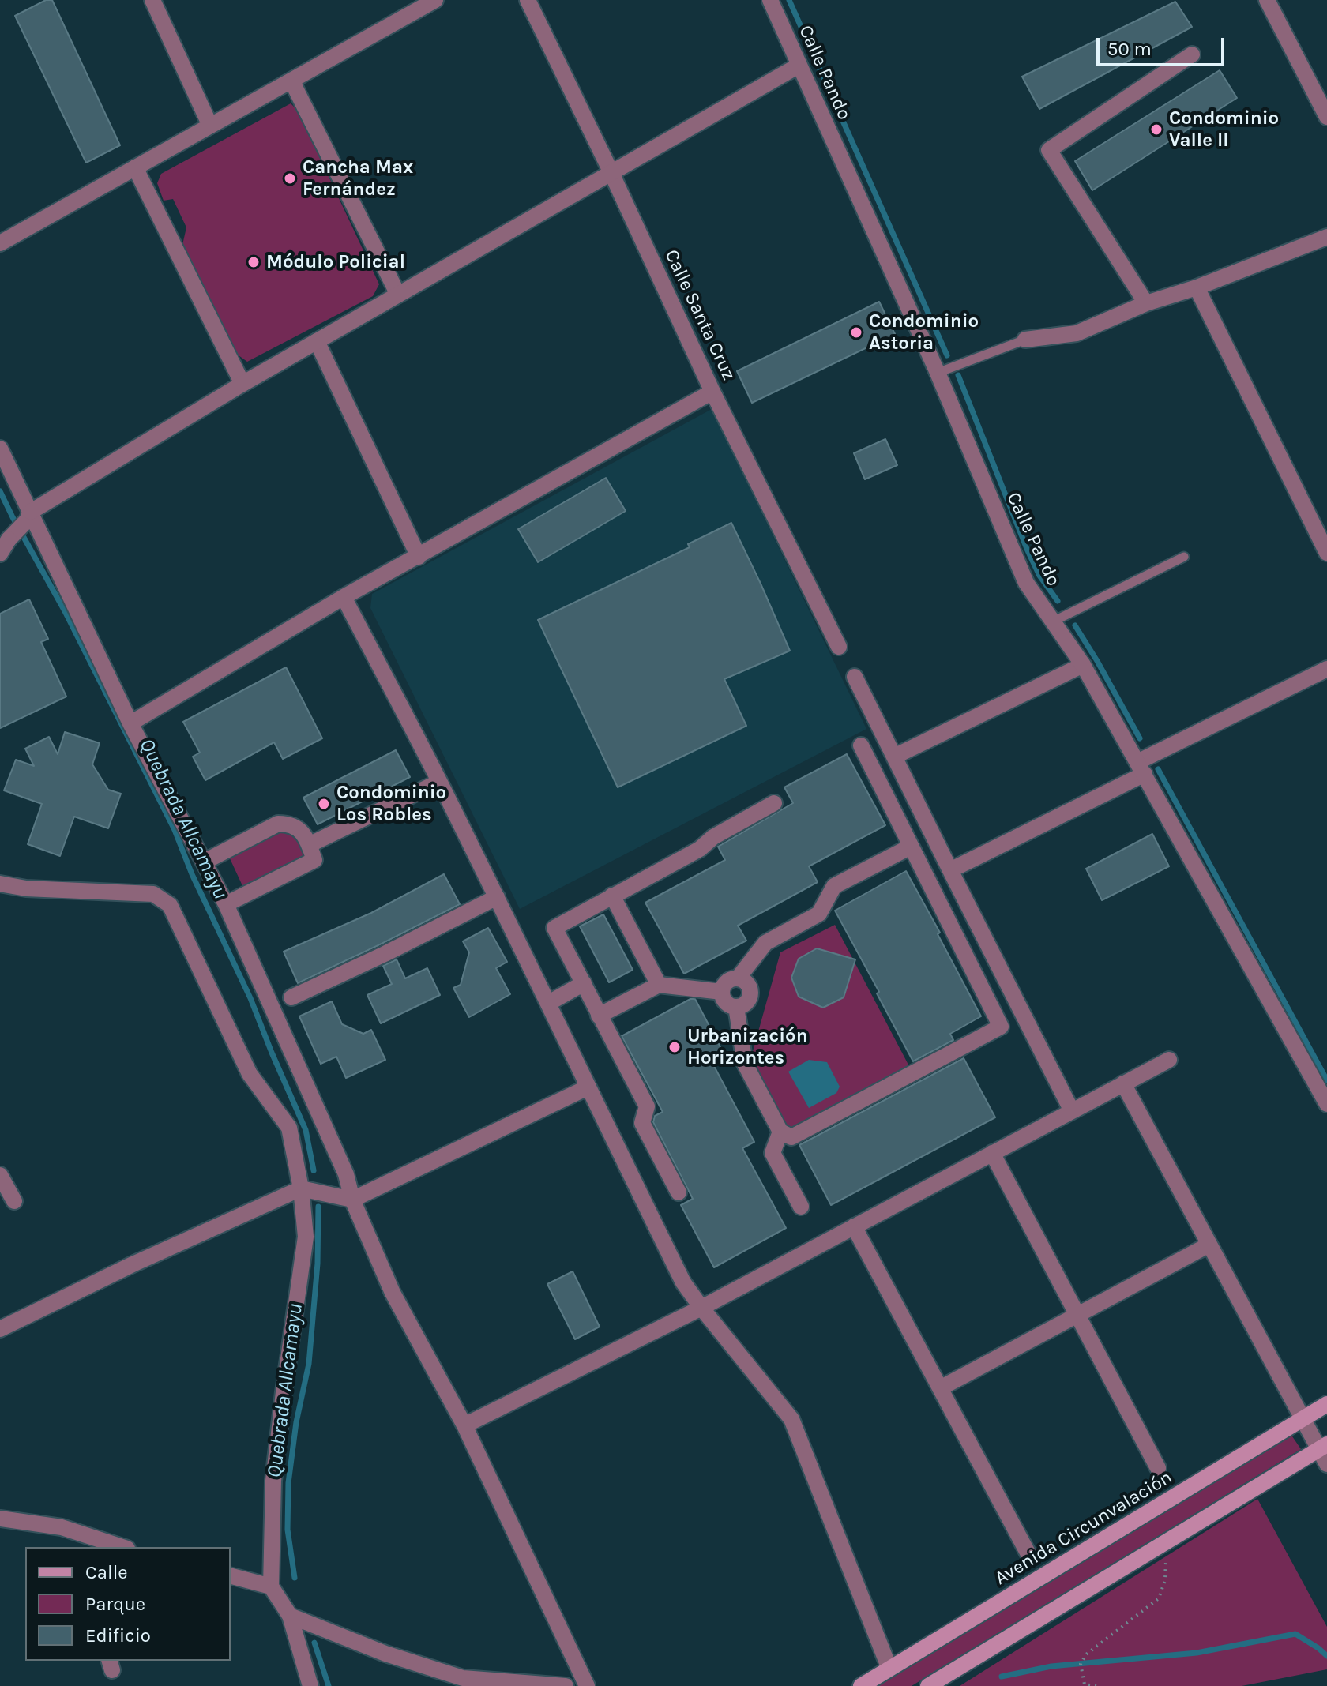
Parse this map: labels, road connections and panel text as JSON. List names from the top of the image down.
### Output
{
  "streets": {
    "main road": ["Avenida Circunvalación"],
    "street": ["Calle Pando", "Calle Santa Cruz"]
  },
  "water": ["Quebrada Allcamayu"],
  "places": [
    "Condominio Valle II",
    "Cancha Max Fernández",
    "Módulo Policial",
    "Condominio Astoria",
    "Condominio Los Robles",
    "Urbanización Horizontes"
  ],
  "legend": ["Calle", "Parque", "Edificio"],
  "scale_bar": "50 m"
}
